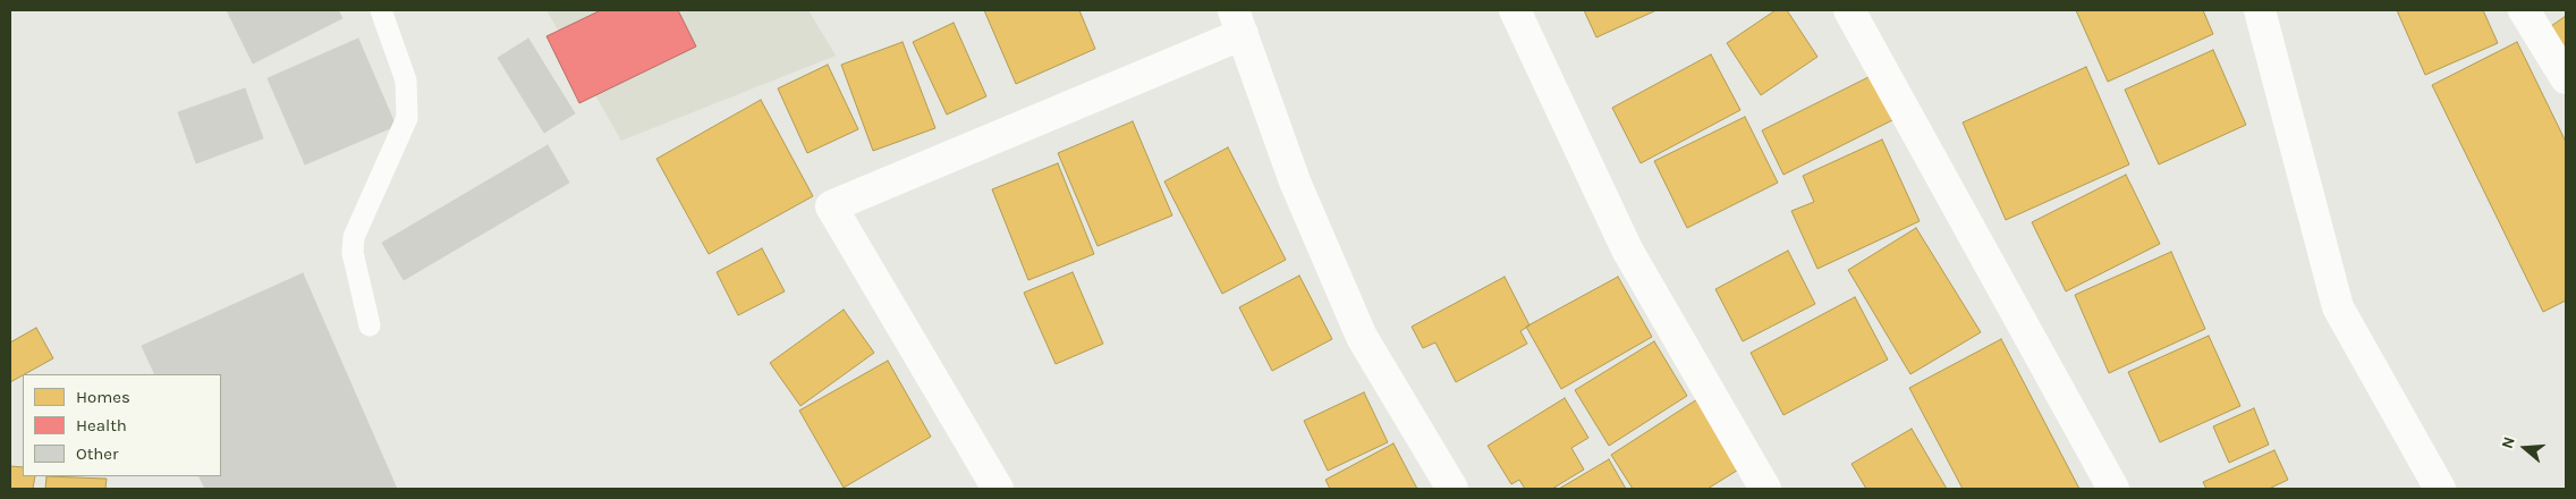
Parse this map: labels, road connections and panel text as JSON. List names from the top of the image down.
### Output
{
  "legend": ["Homes", "Health", "Other"],
  "north": "left"
}
